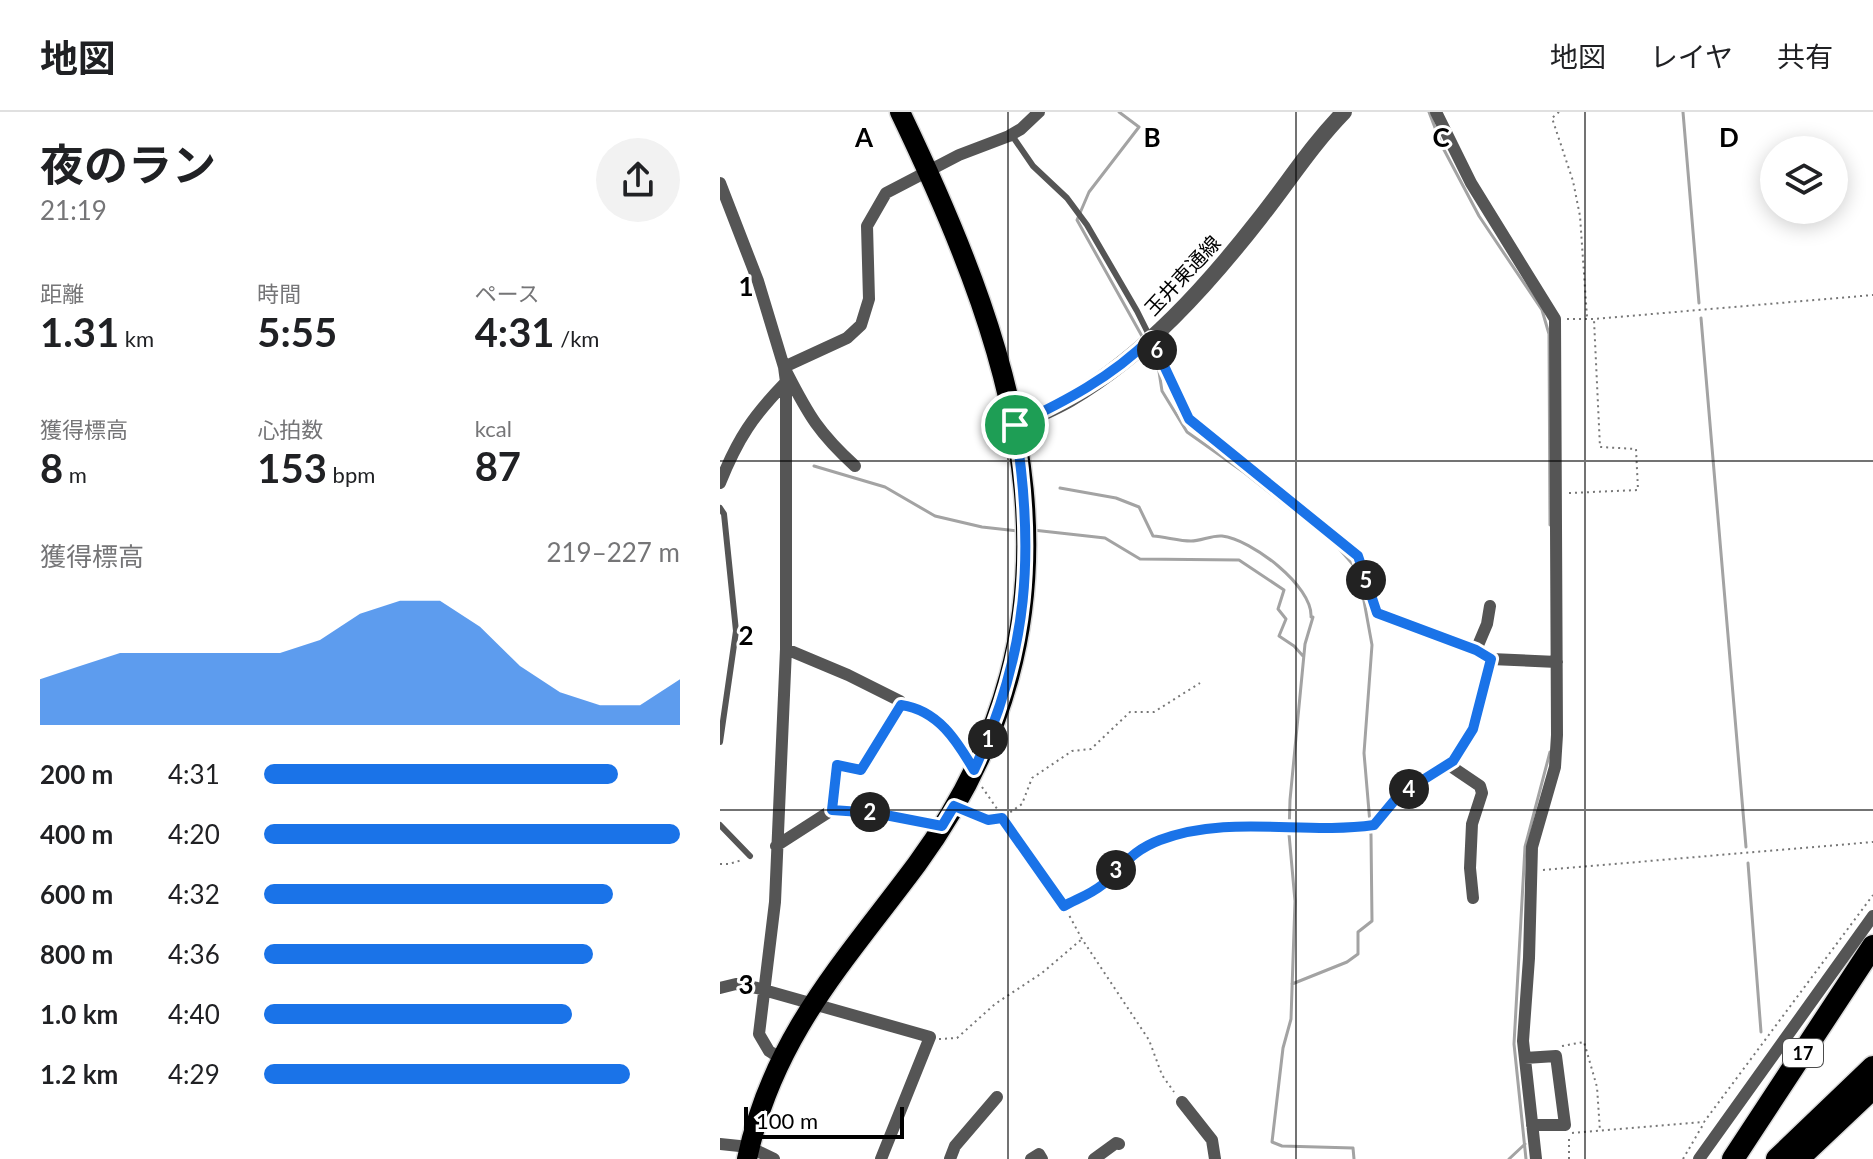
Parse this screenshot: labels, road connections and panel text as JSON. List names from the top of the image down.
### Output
{
  "streets": {
    "highway": ["17"],
    "street": ["玉井東通線"]
  },
  "scale_bar": "100 m",
  "page": {
    "header": "地図",
    "nav": ["地図", "レイヤ", "共有"],
    "heading": ["夜のラン", "21:19"],
    "stats": [
      ["距離", "1.31 km"],
      ["時間", "5:55"],
      ["ペース", "4:31 /km"],
      ["獲得標高", "8 m"],
      ["心拍数", "153 bpm"],
      ["kcal", "87"]
    ],
    "pins": [
      "6",
      "5",
      "1",
      "4",
      "2",
      "3"
    ],
    "chart": ["獲得標高", "219–227 m"],
    "list": [
      {
        "name": "200 m",
        "note": "4:31"
      },
      {
        "name": "400 m",
        "note": "4:20"
      },
      {
        "name": "600 m",
        "note": "4:32"
      },
      {
        "name": "800 m",
        "note": "4:36"
      },
      {
        "name": "1.0 km",
        "note": "4:40"
      },
      {
        "name": "1.2 km",
        "note": "4:29"
      }
    ],
    "scale": "100 m"
  },
  "grid": {
    "columns": [
      "A",
      "B",
      "C",
      "D"
    ],
    "rows": ["1", "2", "3"]
  }
}
